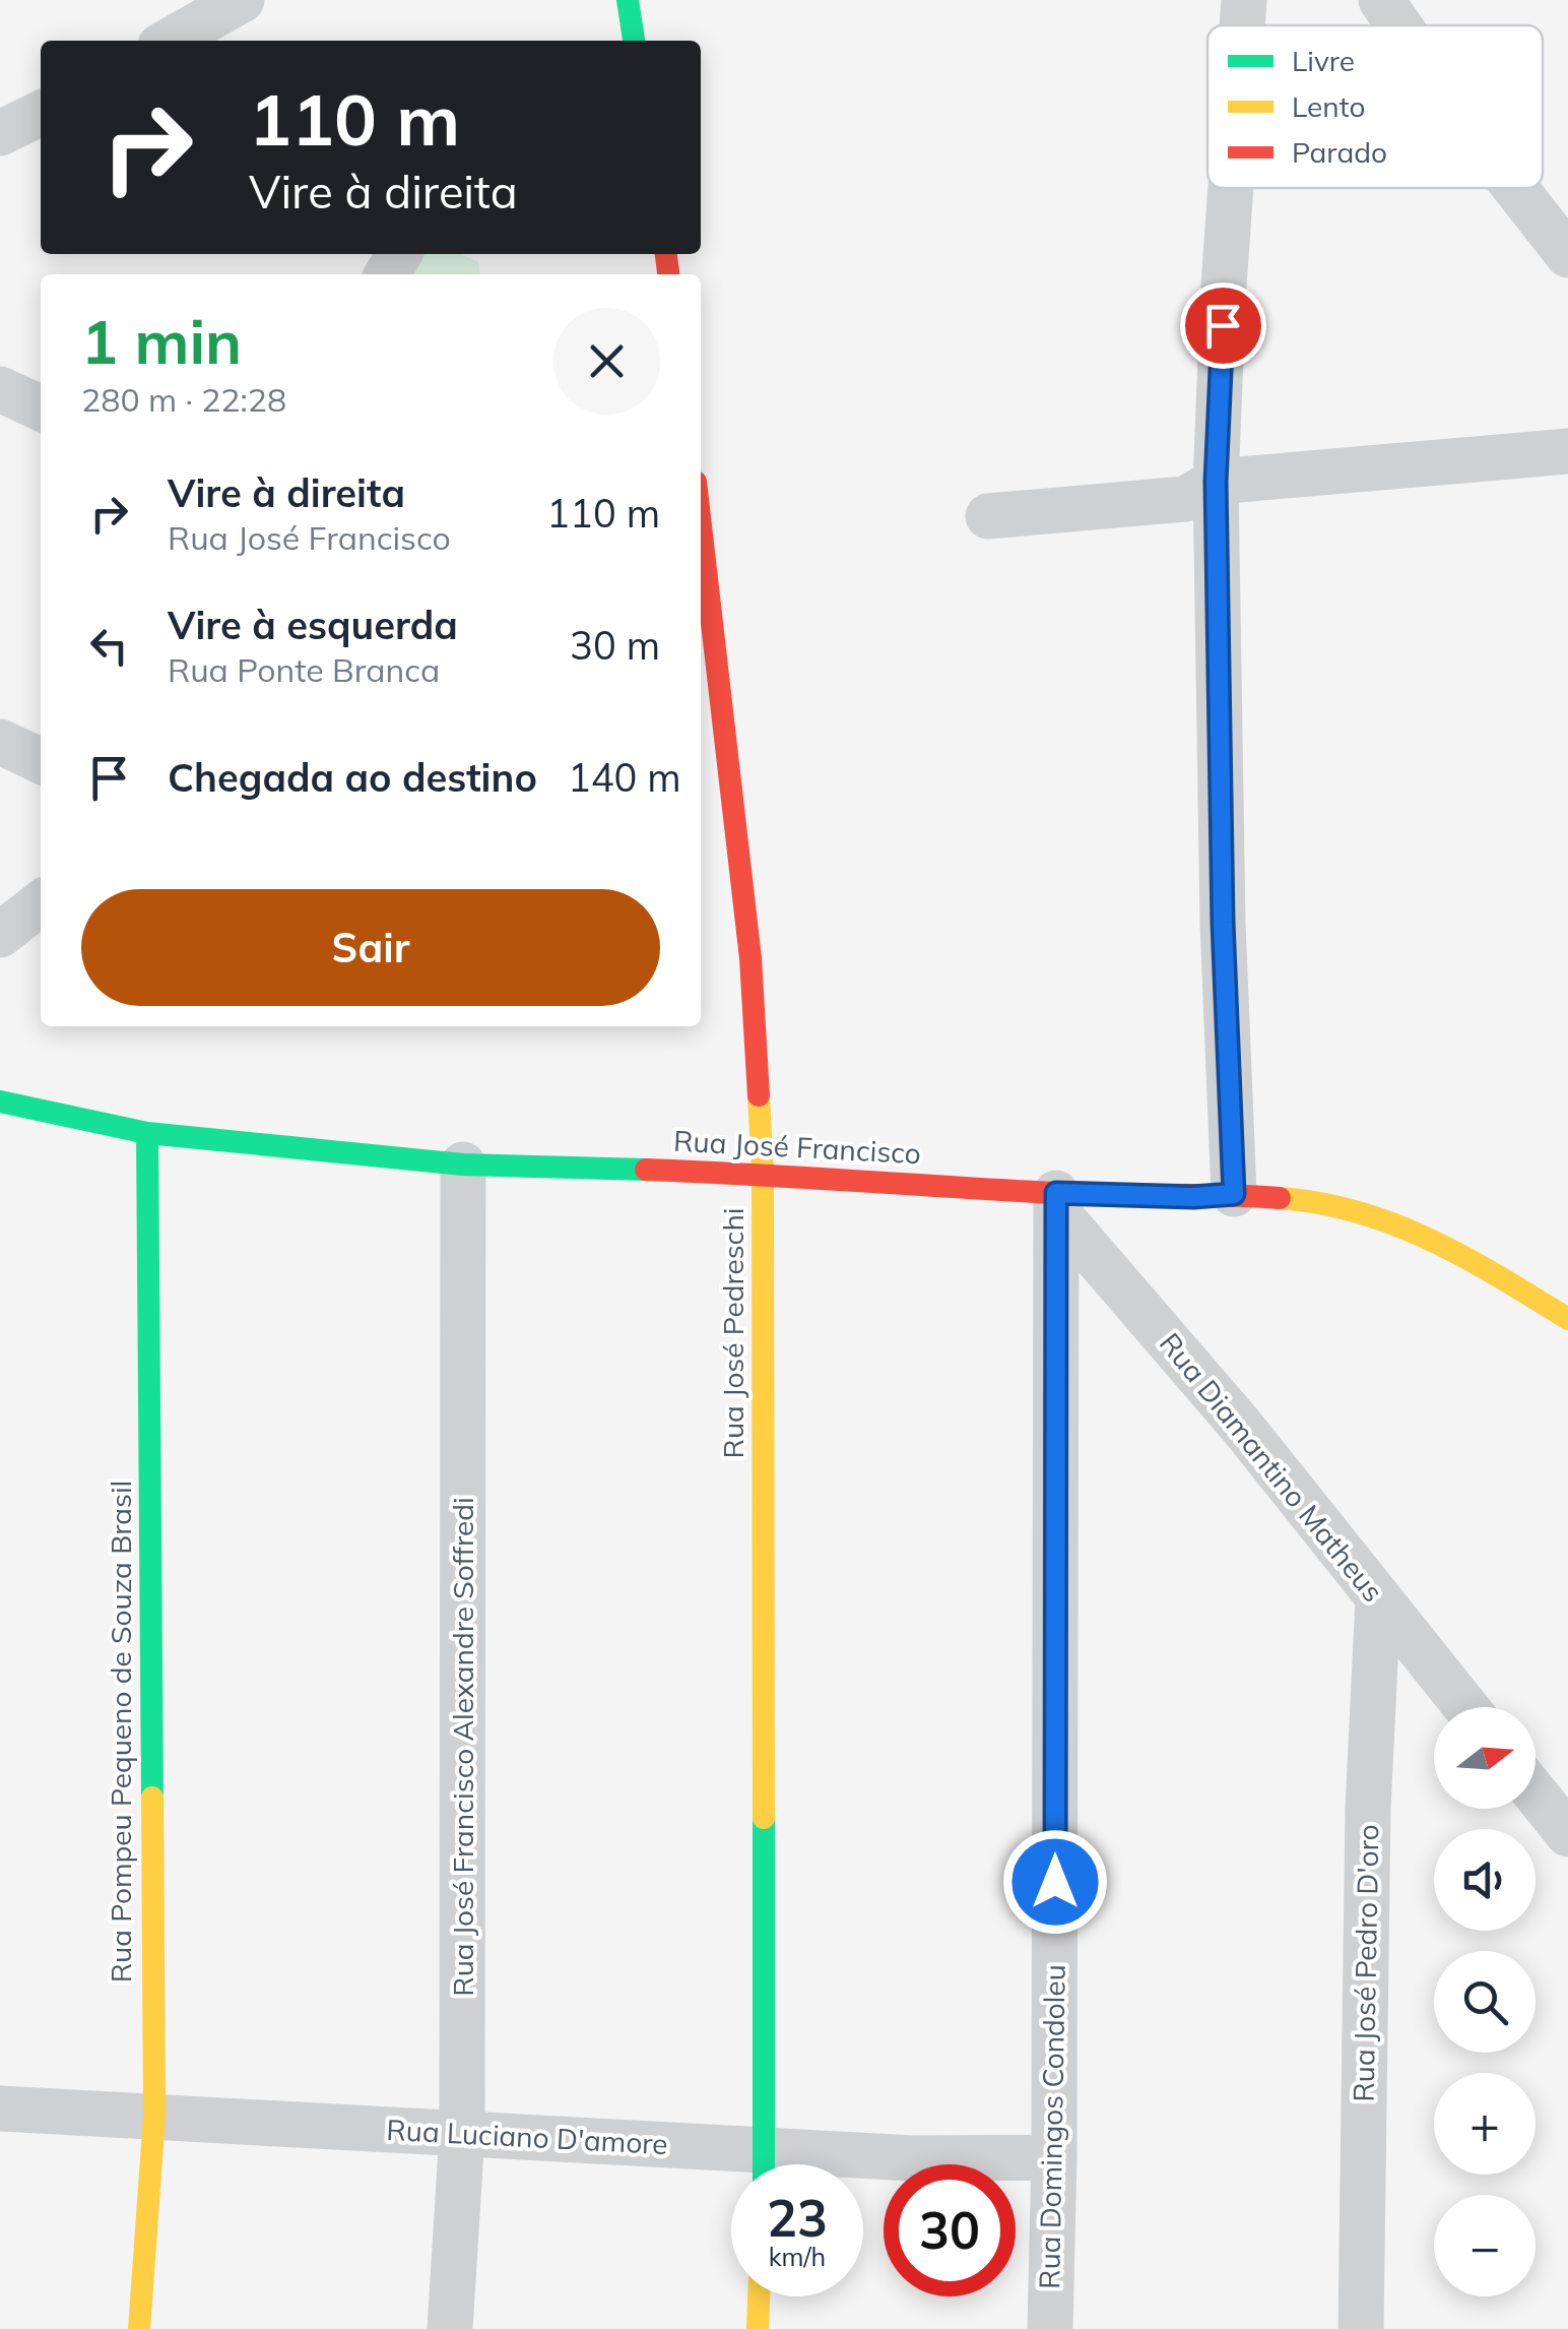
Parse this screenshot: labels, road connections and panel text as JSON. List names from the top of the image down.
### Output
{
  "streets": {
    "street": [
      "Rua José Francisco",
      "Rua José Pedreschi",
      "Rua Diamantino Matheus",
      "Rua Pompeu Pequeno de Souza Brasil",
      "Rua José Francisco Alexandre Soffredi",
      "Rua José Pedro D'oro",
      "Rua Domingos Condoleu",
      "Rua Luciano D'amore"
    ]
  },
  "crossings": [
    ["Rua José Francisco", "Rua José Pedreschi"],
    ["Rua José Francisco", "Rua Diamantino Matheus"],
    ["Rua José Francisco", "Rua Pompeu Pequeno de Souza Brasil"],
    ["Rua José Francisco", "Rua José Francisco Alexandre Soffredi"],
    ["Rua José Francisco", "Rua Domingos Condoleu"],
    ["Rua Diamantino Matheus", "Rua José Pedro D'oro"],
    ["Rua Diamantino Matheus", "Rua Domingos Condoleu"],
    ["Rua Pompeu Pequeno de Souza Brasil", "Rua Luciano D'amore"],
    ["Rua José Francisco Alexandre Soffredi", "Rua Luciano D'amore"],
    ["Rua Domingos Condoleu", "Rua Luciano D'amore"]
  ],
  "legend": ["Livre", "Lento", "Parado"],
  "north": "right",
  "page": {
    "turn": ["110 m", "Vire à direita"],
    "heading": ["1 min", "280 m · 22:28"],
    "list": [
      {
        "name": "Vire à direita",
        "note": "Rua José Francisco",
        "value": "110 m"
      },
      {
        "name": "Vire à esquerda",
        "note": "Rua Ponte Branca",
        "value": "30 m"
      },
      {
        "name": "Chegada ao destino",
        "value": "140 m"
      }
    ],
    "buttons": "Sair",
    "map_buttons": ["+", "−"],
    "speed": "23 km/h",
    "limit": "30"
  }
}
